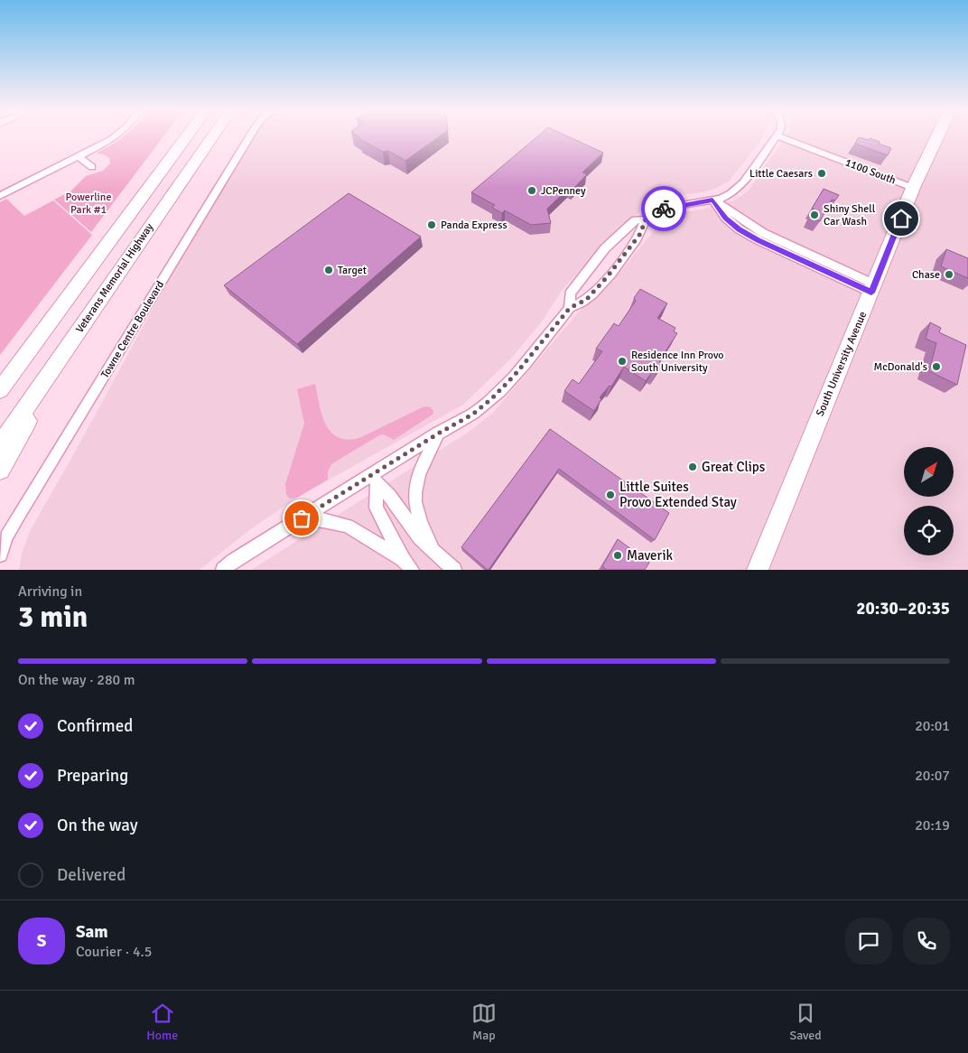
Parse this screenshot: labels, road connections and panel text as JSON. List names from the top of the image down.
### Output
{
  "streets": {
    "highway": ["Veterans Memorial Highway", "South University Avenue"],
    "street": ["1100 South", "Towne Centre Boulevard"]
  },
  "crossings": [
    ["1100 South", "South University Avenue"]
  ],
  "parks": ["Powerline Park #1"],
  "places": [
    "Little Caesars",
    "JCPenney",
    "Shiny Shell Car Wash",
    "Panda Express",
    "Target",
    "Chase",
    "Residence Inn Provo South University",
    "McDonald's",
    "Great Clips",
    "Little Suites Provo Extended Stay",
    "Maverik"
  ],
  "north": "top right",
  "page": {
    "heading": ["3 min", "Arriving in", "20:30–20:35"],
    "panel": ["Sam", "Courier · 4.5"],
    "bar": "On the way · 280 m",
    "list": [
      ["Confirmed", "20:01"],
      ["Preparing", "20:07"],
      ["On the way", "20:19"],
      "Delivered"
    ],
    "round": "S",
    "tabs": ["Home", "Map", "Saved"]
  }
}
